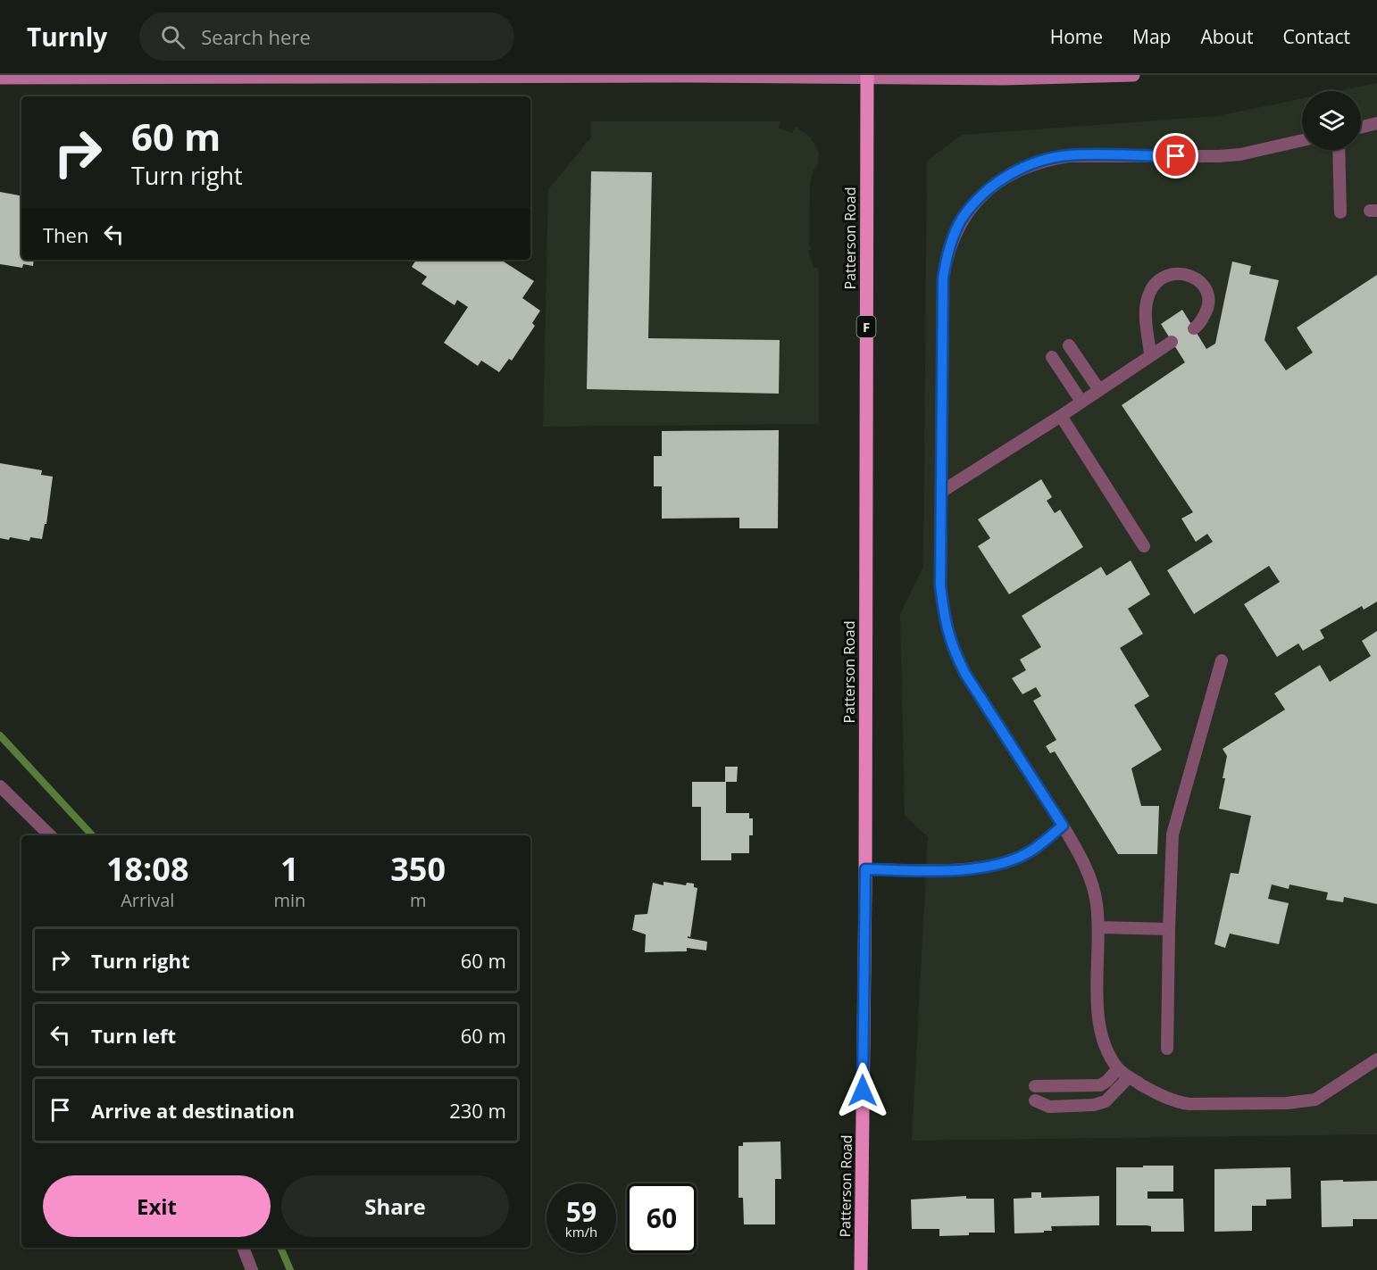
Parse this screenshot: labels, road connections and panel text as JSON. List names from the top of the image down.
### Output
{
  "streets": {
    "main road": ["Patterson Road", "F"]
  },
  "page": {
    "header": "Turnly",
    "search": "Search here",
    "nav": [
      "Home",
      "Map",
      "About",
      "Contact"
    ],
    "turn": ["60 m", "Turn right"],
    "then": "Then",
    "eta": [
      "18:08",
      "Arrival",
      "1",
      "min",
      "350",
      "m"
    ],
    "list": [
      {
        "name": "Turn right",
        "value": "60 m"
      },
      {
        "name": "Turn left",
        "value": "60 m"
      },
      {
        "name": "Arrive at destination",
        "value": "230 m"
      }
    ],
    "buttons": ["Exit", "Share"],
    "speed": "59 km/h",
    "limit": "60"
  }
}
